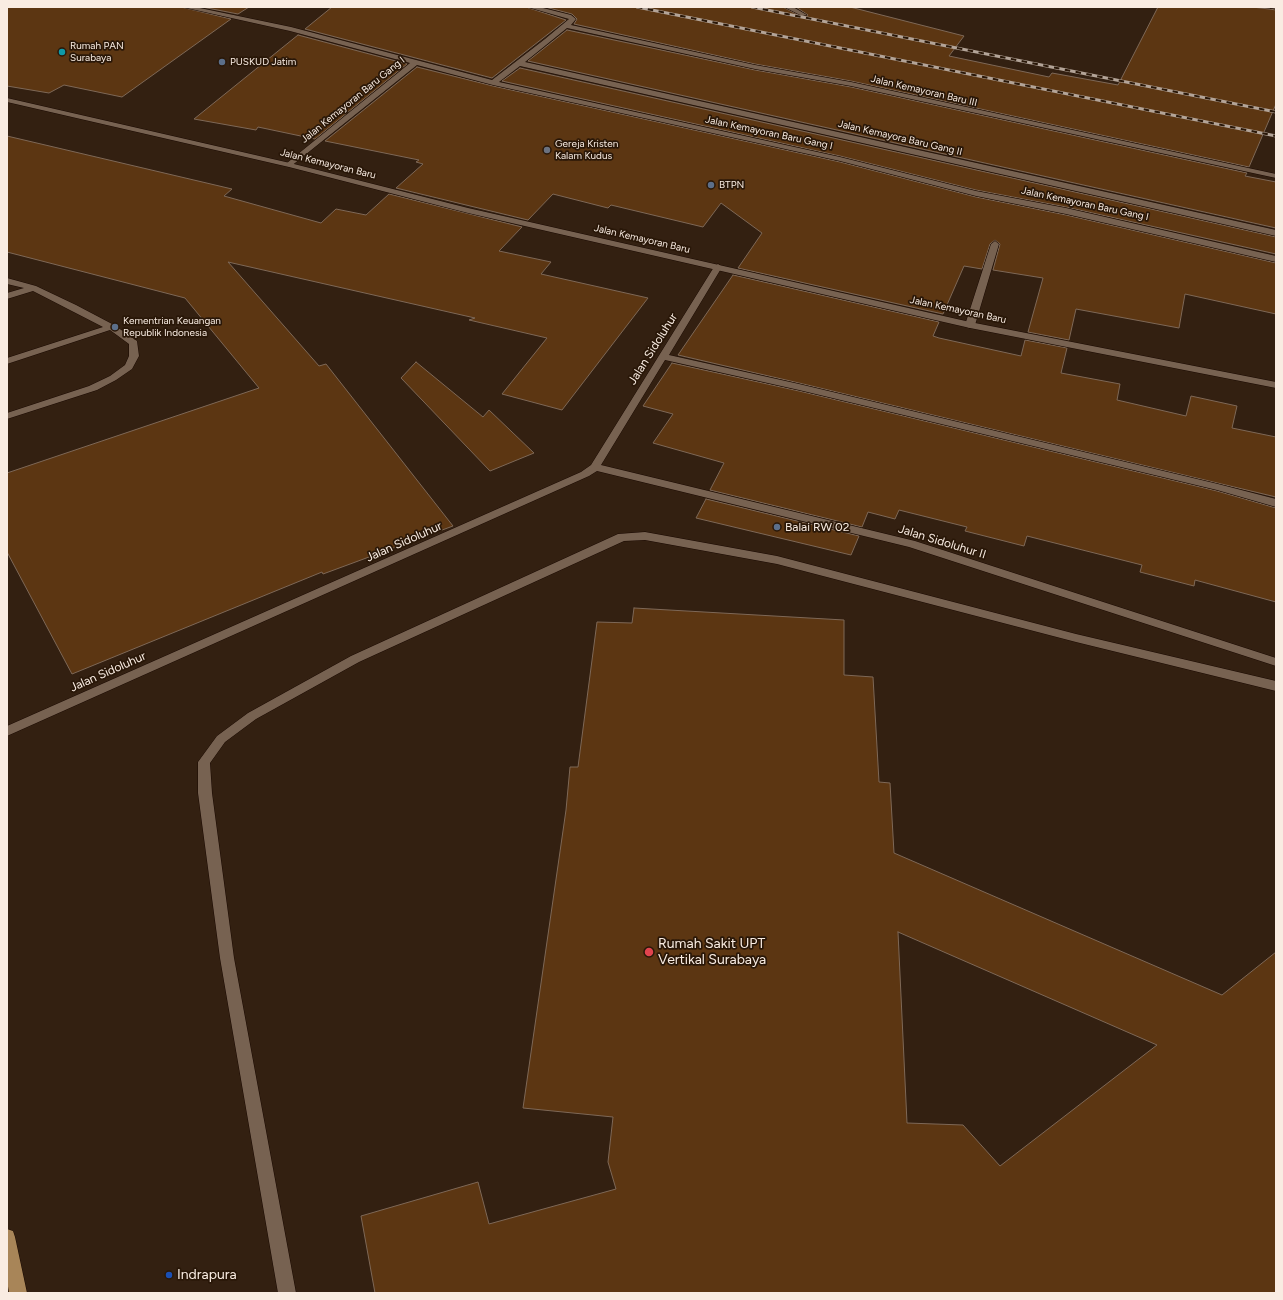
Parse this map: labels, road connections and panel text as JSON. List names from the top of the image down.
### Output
{
  "streets": {
    "street": [
      "Jalan Kemayoran Baru III",
      "Jalan Kemayoran Baru Gang I",
      "Jalan Kemayora Baru Gang II",
      "Jalan Kemayoran Baru",
      "Jalan Sidoluhur",
      "Jalan Sidoluhur II"
    ]
  },
  "crossings": [
    ["Jalan Kemayoran Baru Gang I", "Jalan Kemayoran Baru"],
    ["Jalan Kemayoran Baru", "Jalan Sidoluhur"],
    ["Jalan Sidoluhur", "Jalan Sidoluhur II"]
  ],
  "places": [
    "Rumah PAN Surabaya",
    "PUSKUD Jatim",
    "Gereja Kristen Kalam Kudus",
    "BTPN",
    "Kementrian Keuangan Republik Indonesia",
    "Balai RW 02",
    "Rumah Sakit UPT Vertikal Surabaya",
    "Indrapura"
  ]
}
